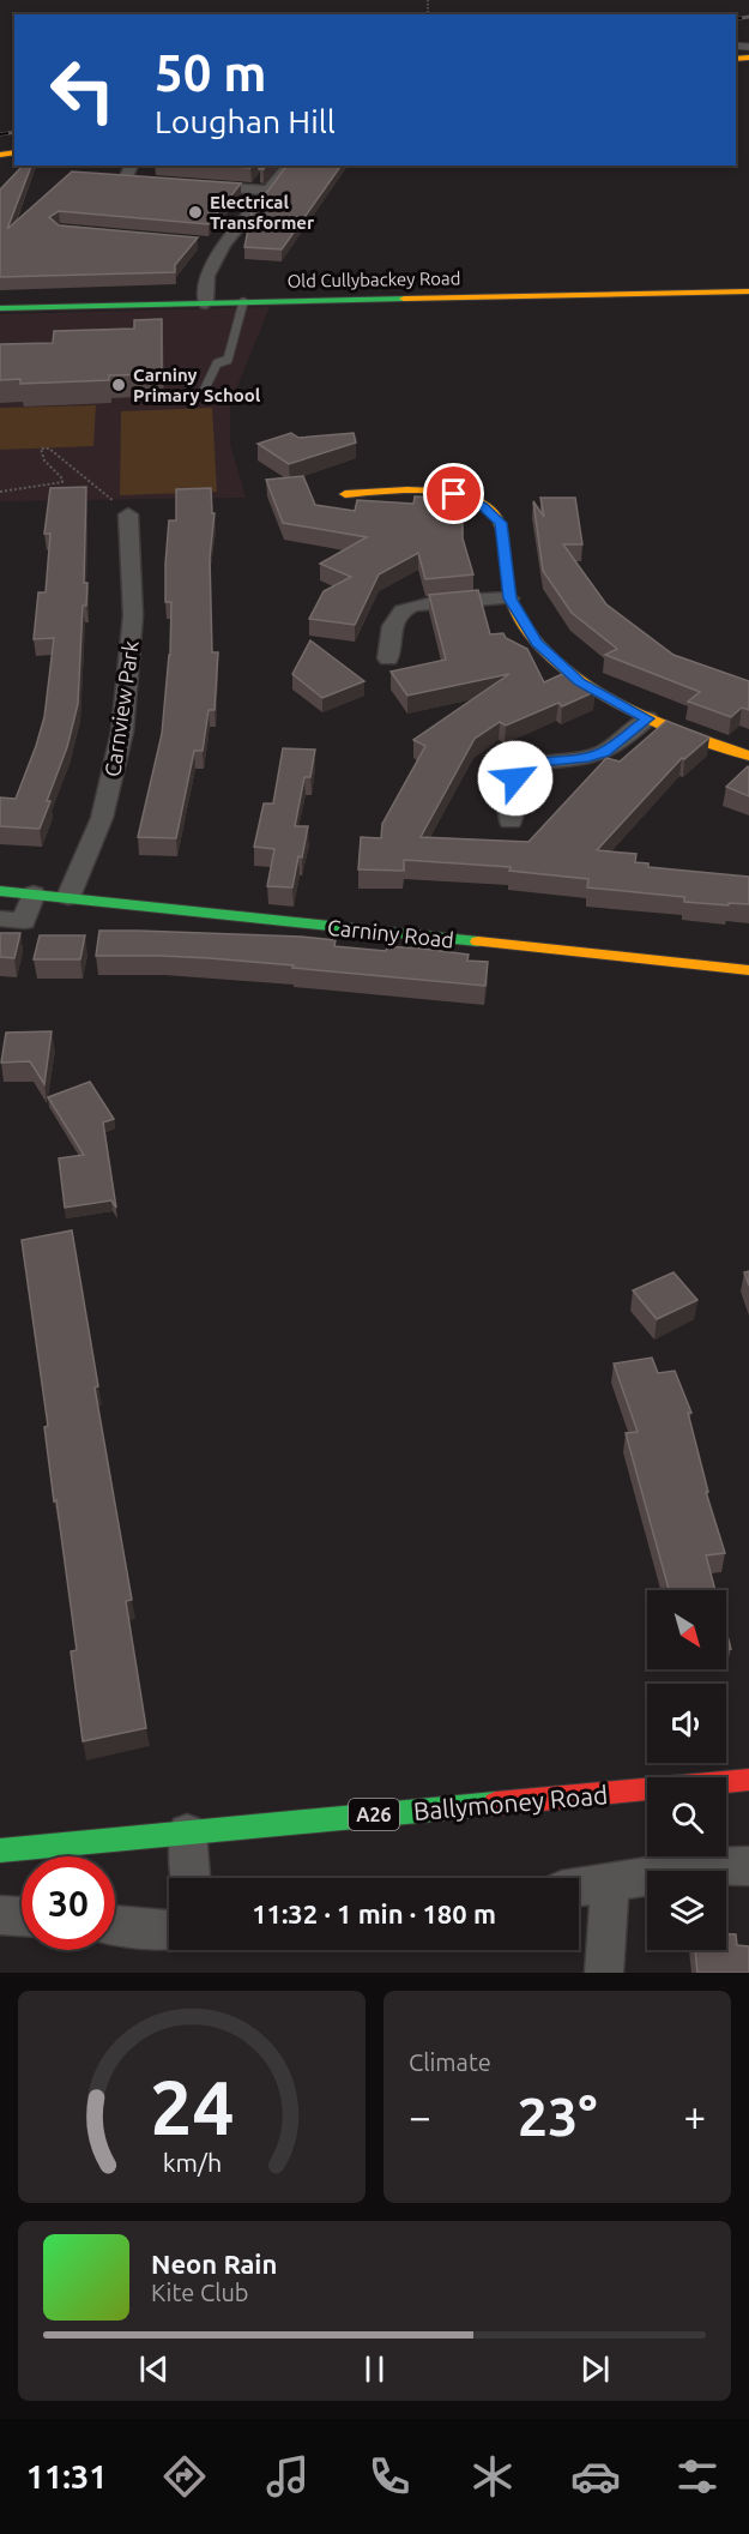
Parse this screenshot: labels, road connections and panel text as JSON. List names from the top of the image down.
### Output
{
  "streets": {
    "street": [
      "Old Cullybackey Road",
      "Carnview Park",
      "Carniny Road",
      "Ballymoney Road",
      "A26"
    ]
  },
  "crossings": [
    ["Carnview Park", "Carniny Road"]
  ],
  "places": ["Electrical Transformer", "Carniny Primary School"],
  "north": "bottom right",
  "page": {
    "turn": ["50 m", "Loughan Hill"],
    "limit": "30",
    "trip": "11:32 · 1 min · 180 m",
    "tile": "Climate",
    "heat": ["−", "23°", "+"],
    "song": ["Neon Rain", "Kite Club"],
    "tabs": "11:31",
    "gauge": ["24", "km/h"]
  }
}
